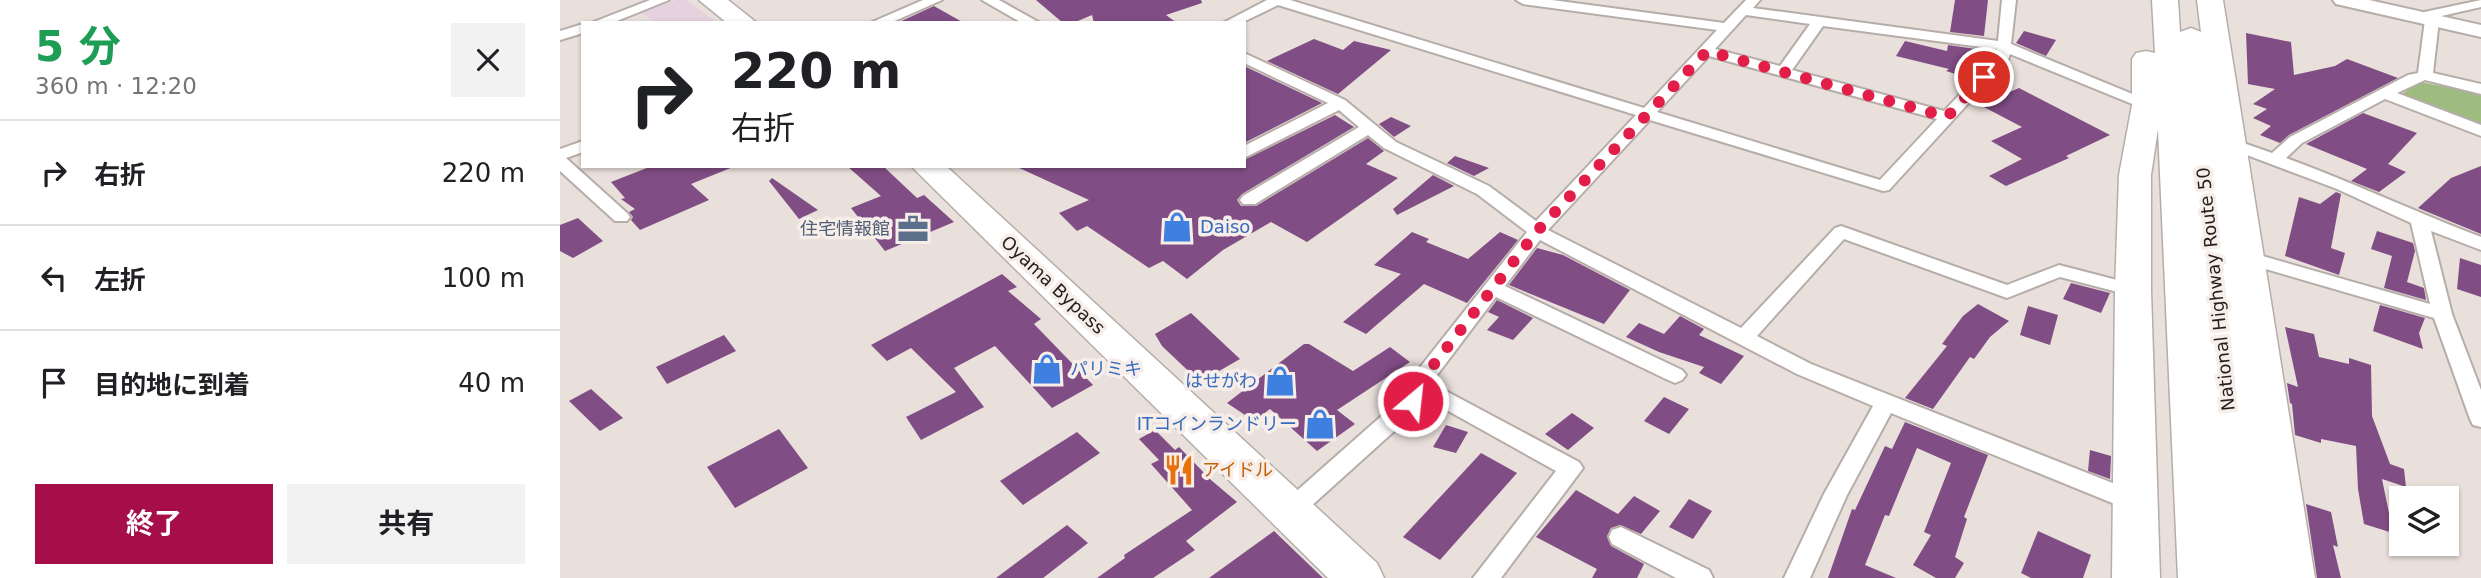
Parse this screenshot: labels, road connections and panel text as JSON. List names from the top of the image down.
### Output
{
  "streets": {
    "highway": ["Oyama Bypass", "National Highway Route 50"]
  },
  "places": {
    "shop": [
      "Daiso",
      "パリミキ",
      "はせがわ",
      "ITコインランドリー"
    ],
    "office": ["住宅情報館"],
    "restaurant": ["アイドル"]
  },
  "page": {
    "heading": ["5 分", "360 m · 12:20"],
    "turn": ["220 m", "右折"],
    "list": [
      {
        "name": "右折",
        "value": "220 m"
      },
      {
        "name": "左折",
        "value": "100 m"
      },
      {
        "name": "目的地に到着",
        "value": "40 m"
      }
    ],
    "buttons": ["終了", "共有"]
  }
}
